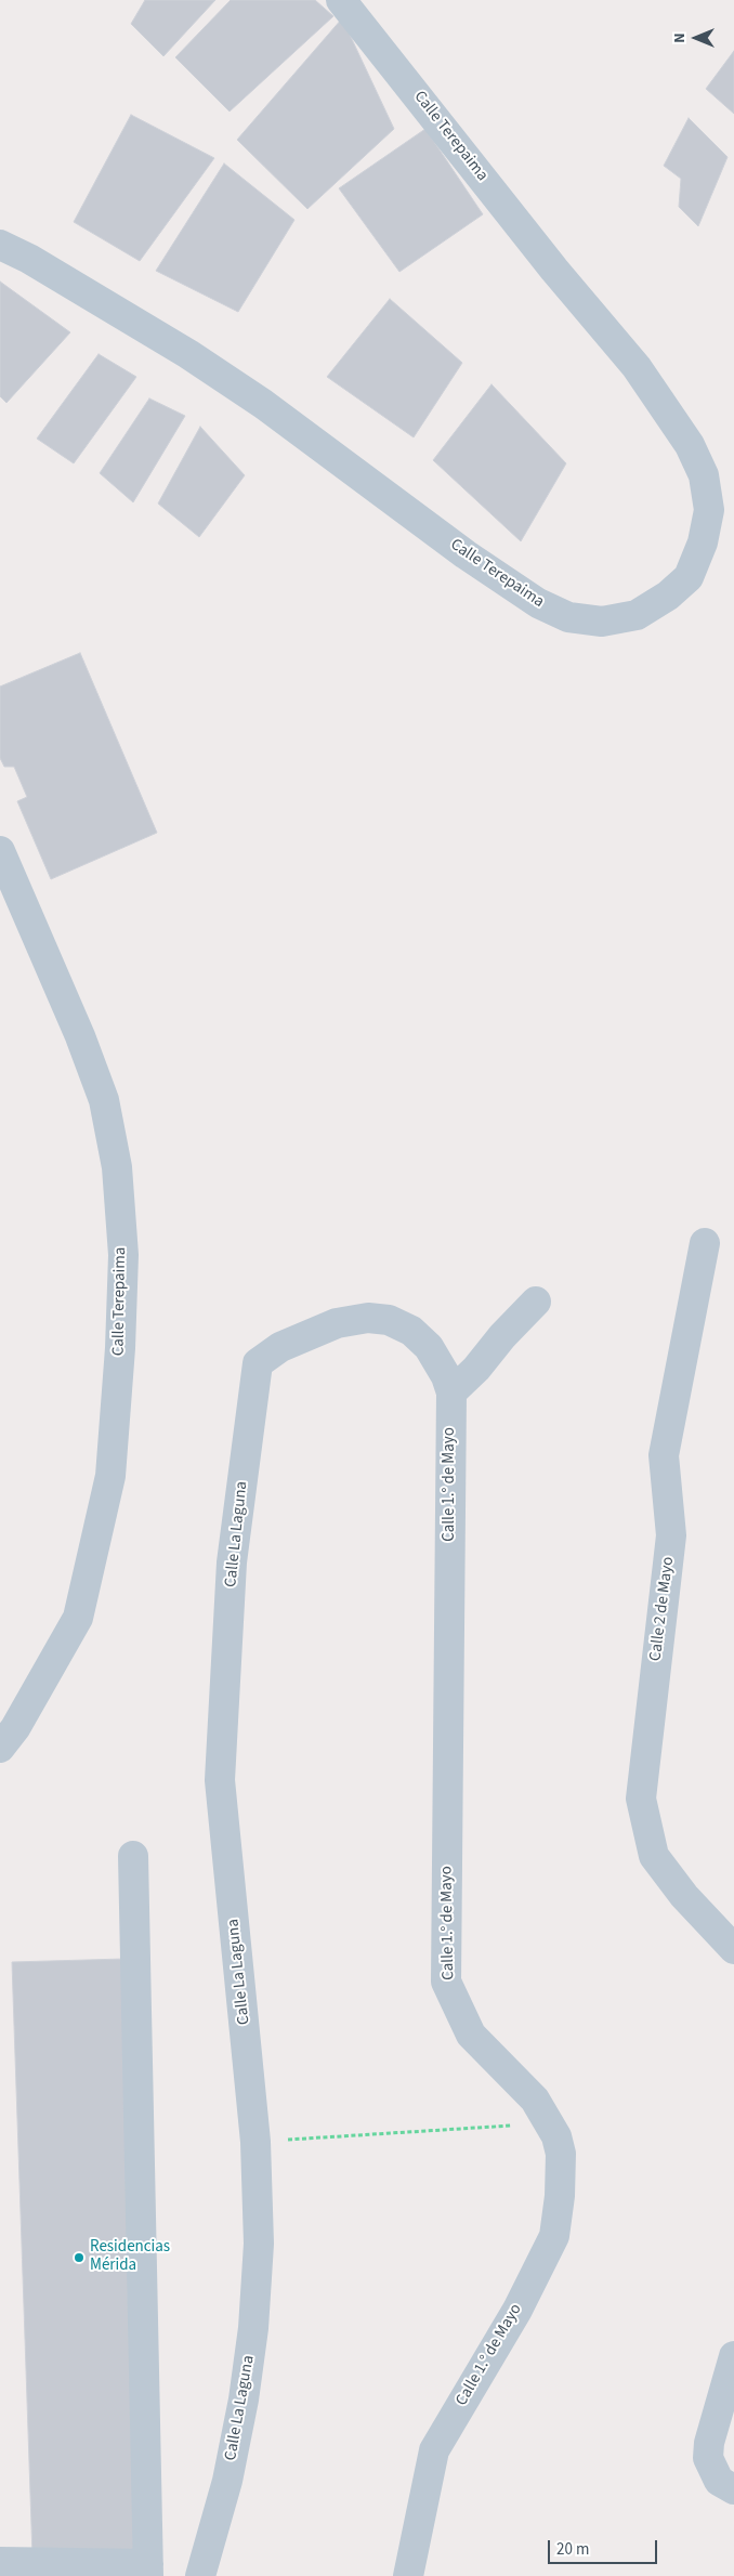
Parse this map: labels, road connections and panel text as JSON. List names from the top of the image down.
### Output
{
  "streets": {
    "street": [
      "Calle Terepaima",
      "Calle 1.° de Mayo",
      "Calle La Laguna",
      "Calle 2 de Mayo"
    ]
  },
  "crossings": [
    ["Calle 1.° de Mayo", "Calle La Laguna"]
  ],
  "places": ["Residencias Mérida"],
  "scale_bar": "20 m",
  "north": "left"
}
